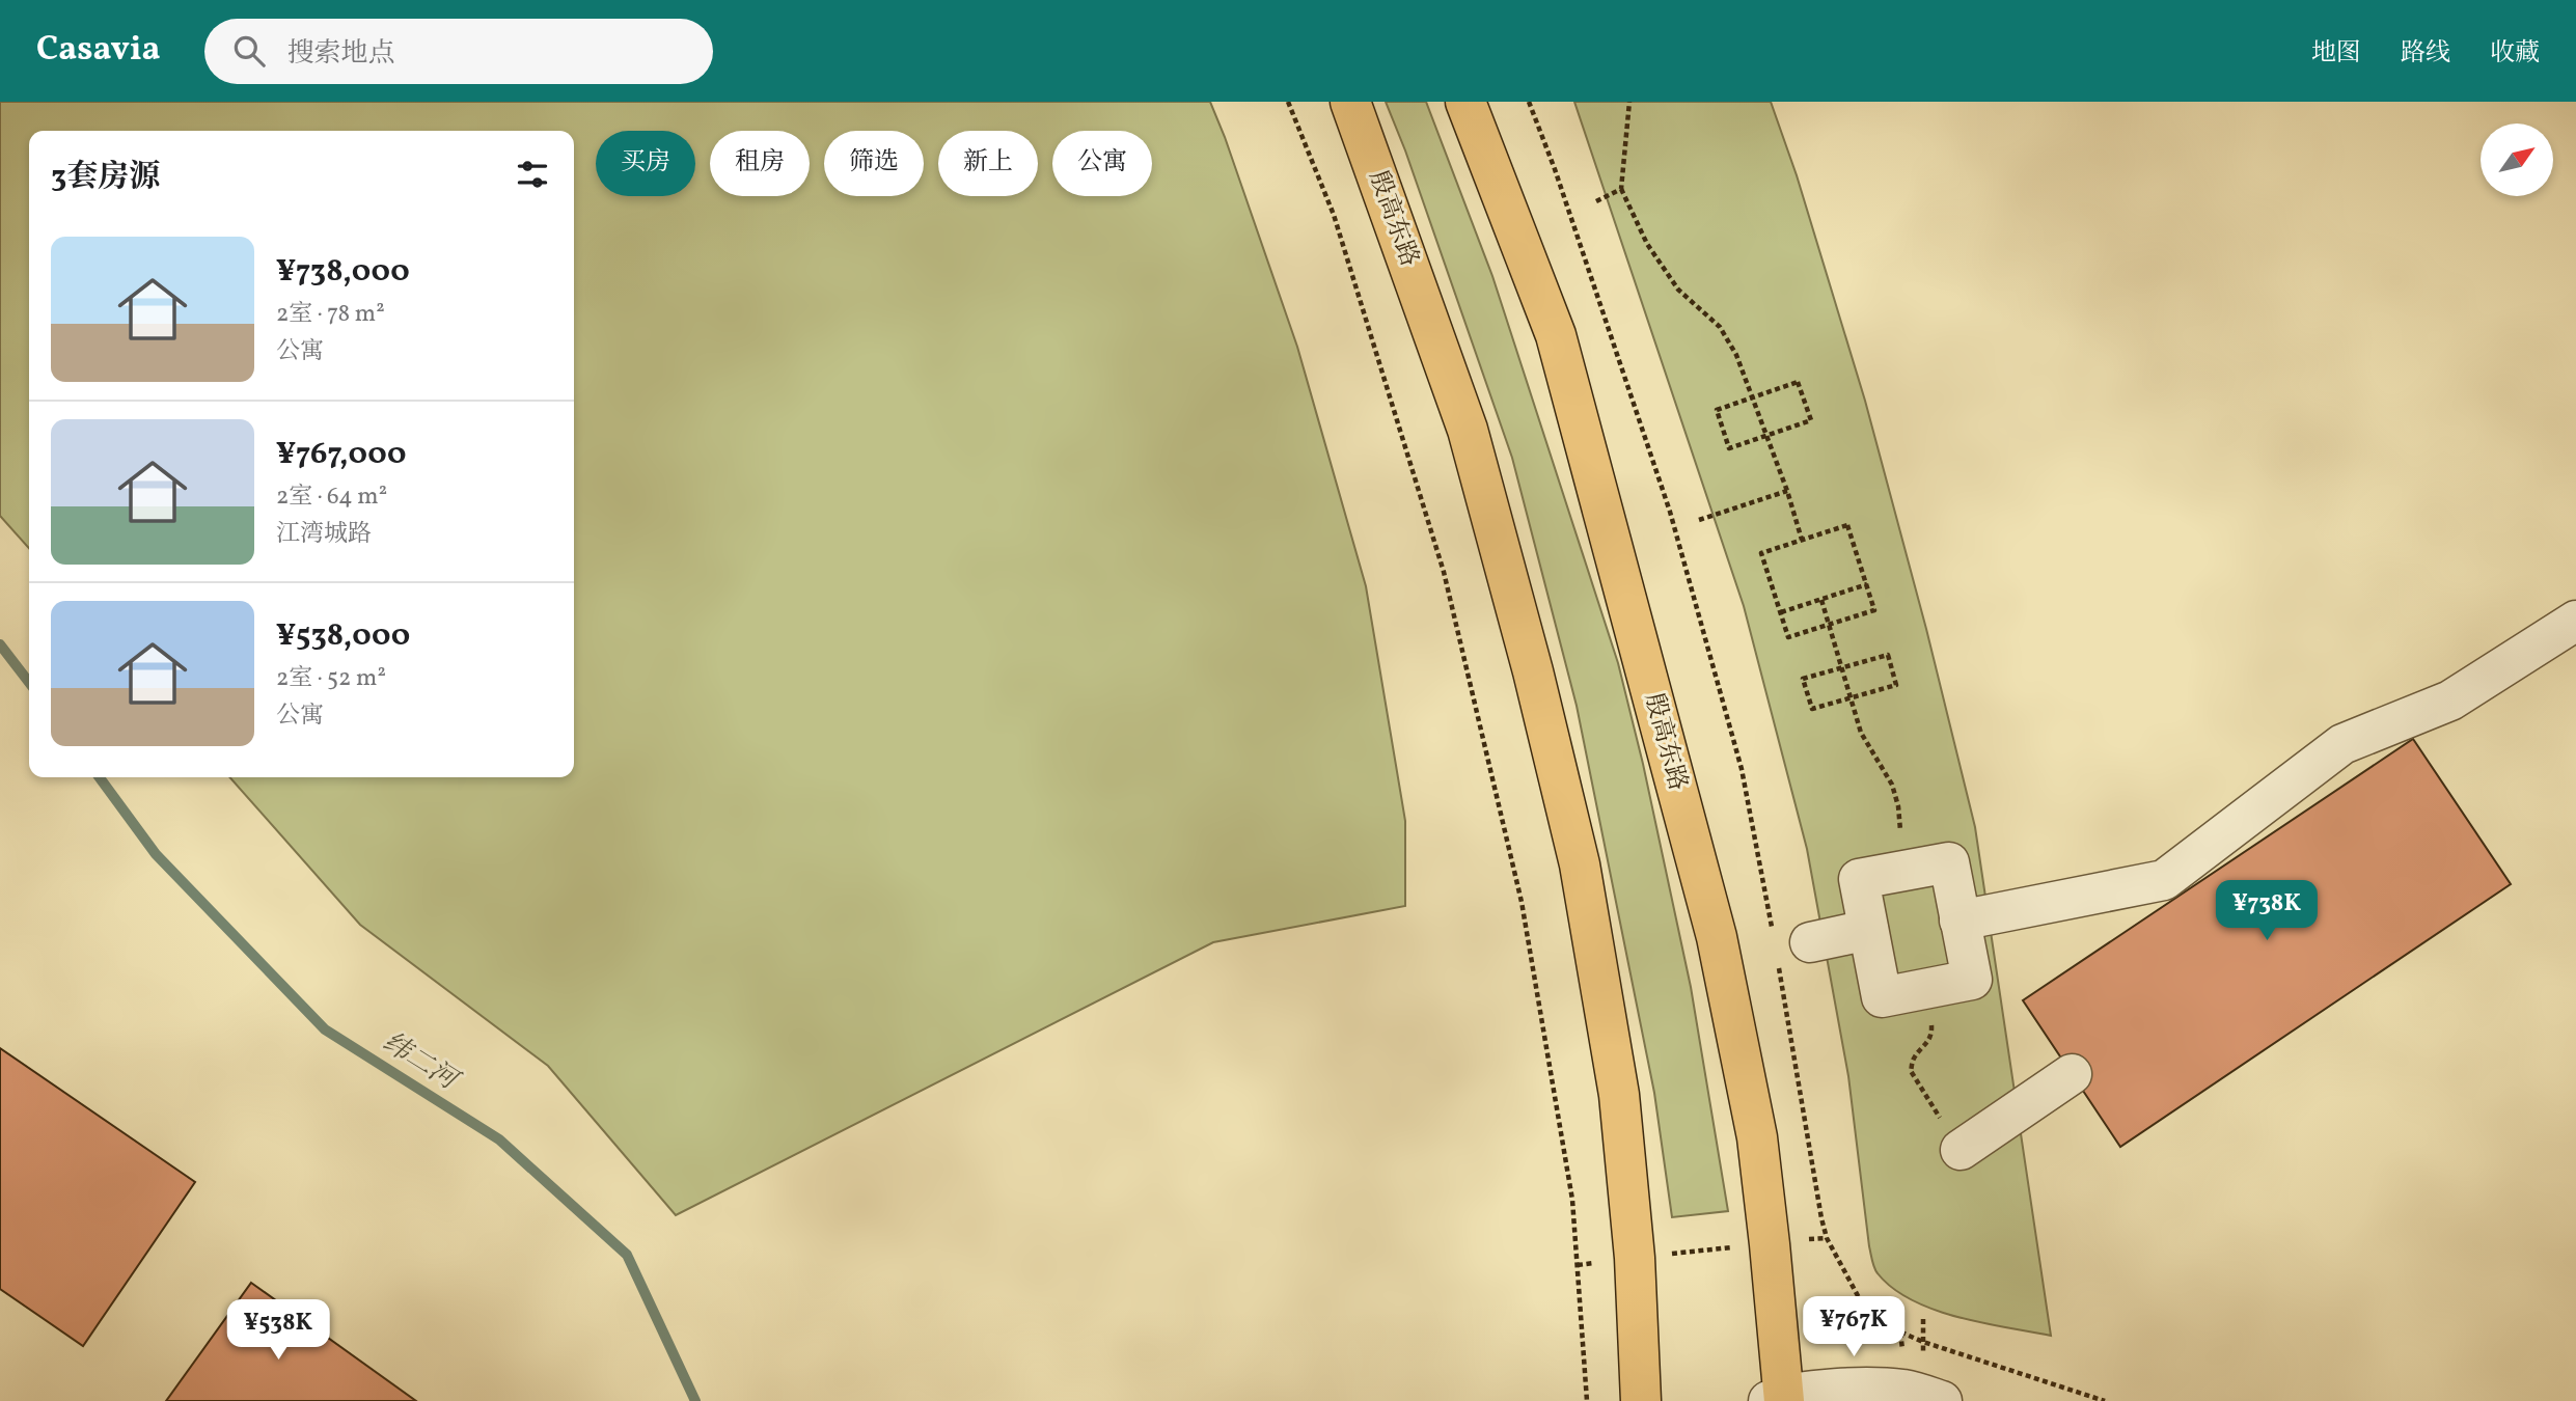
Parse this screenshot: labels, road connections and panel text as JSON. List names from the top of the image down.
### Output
{
  "streets": {
    "main road": ["殷高东路"]
  },
  "water": ["纬二河"],
  "north": "top right",
  "page": {
    "header": "Casavia",
    "search": "搜索地点",
    "nav": ["地图", "路线", "收藏"],
    "chip": [
      "买房",
      "租房",
      "筛选",
      "新上",
      "公寓"
    ],
    "heading": "3套房源",
    "list": [
      {
        "name": "¥738,000",
        "note": "2室 · 78 m² · 公寓"
      },
      {
        "name": "¥767,000",
        "note": "2室 · 64 m² · 江湾城路"
      },
      {
        "name": "¥538,000",
        "note": "2室 · 52 m² · 公寓"
      }
    ],
    "price": ["¥738K", "¥767K", "¥538K"]
  }
}
